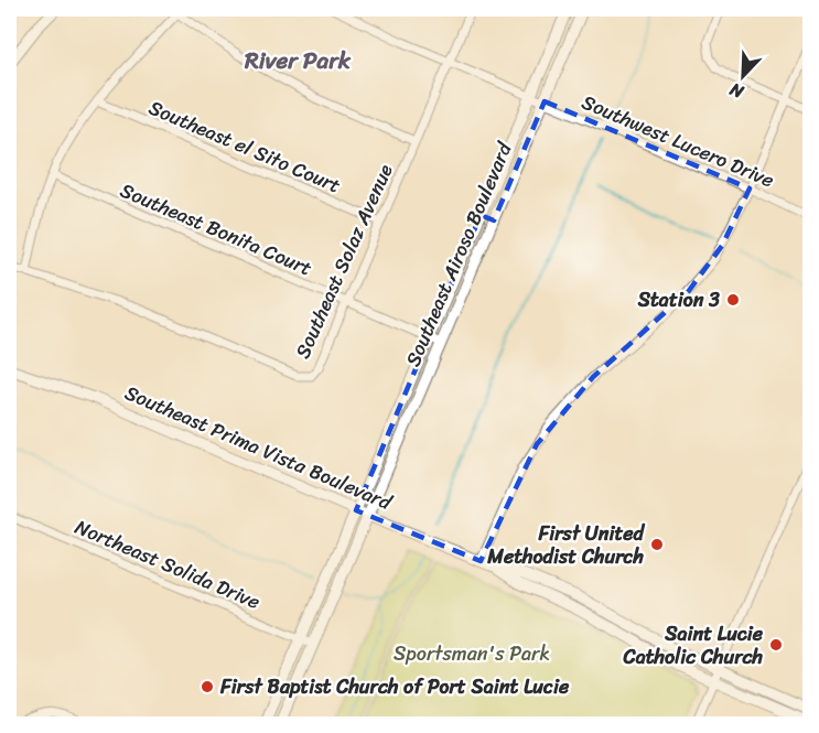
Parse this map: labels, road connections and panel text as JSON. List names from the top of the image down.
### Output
{
  "streets": {
    "main road": ["Southeast Airoso Boulevard", "Southeast Prima Vista Boulevard"],
    "street": [
      "Southwest Lucero Drive",
      "Southeast el Sito Court",
      "Southeast Bonita Court",
      "Southeast Solaz Avenue",
      "Northeast Solida Drive"
    ]
  },
  "crossings": [
    ["Southwest Lucero Drive", "Southeast Airoso Boulevard"],
    ["Southwest Lucero Drive", "Southeast Solaz Avenue"],
    ["Southeast el Sito Court", "Southeast Solaz Avenue"],
    ["Southeast Bonita Court", "Southeast Airoso Boulevard"],
    ["Southeast Bonita Court", "Southeast Solaz Avenue"],
    ["Southeast Airoso Boulevard", "Southeast Prima Vista Boulevard"],
    ["Southeast Airoso Boulevard", "Northeast Solida Drive"]
  ],
  "districts": ["River Park"],
  "parks": ["Sportsman's Park"],
  "places": [
    "Station 3",
    "First United Methodist Church",
    "Saint Lucie Catholic Church",
    "First Baptist Church of Port Saint Lucie"
  ],
  "north": "bottom left"
}
